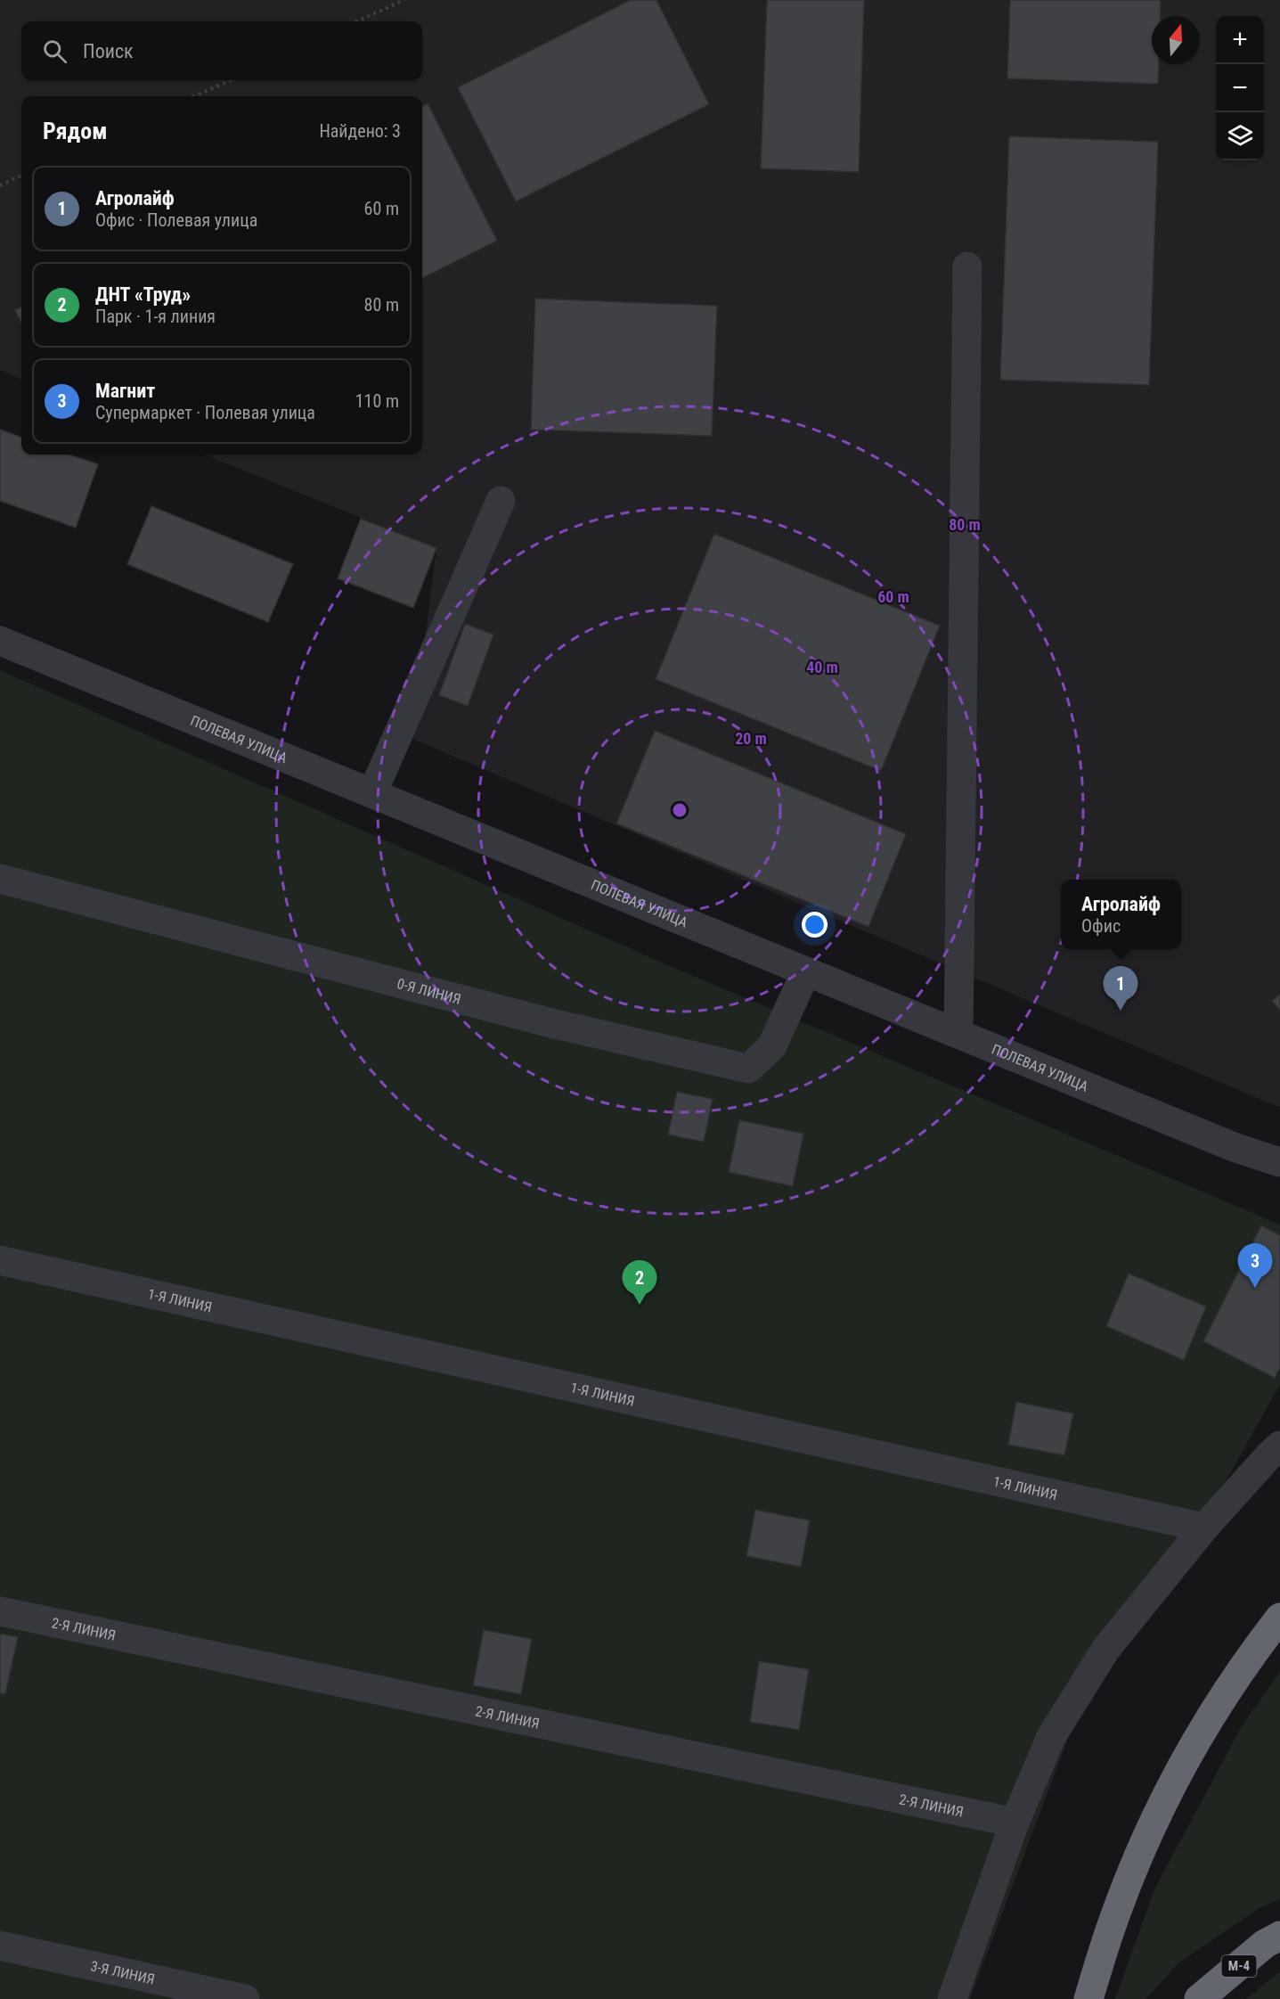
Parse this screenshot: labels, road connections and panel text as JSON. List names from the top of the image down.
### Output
{
  "streets": {
    "highway": ["М-4"],
    "street": [
      "ПОЛЕВАЯ УЛИЦА",
      "0-Я ЛИНИЯ",
      "1-Я ЛИНИЯ",
      "2-Я ЛИНИЯ",
      "3-Я ЛИНИЯ"
    ]
  },
  "crossings": [
    ["ПОЛЕВАЯ УЛИЦА", "0-Я ЛИНИЯ"]
  ],
  "north": "top",
  "page": {
    "map_buttons": ["+", "−"],
    "search": "Поиск",
    "heading": ["Рядом", "Найдено: 3"],
    "list": [
      {
        "mark": "1",
        "name": "Агролайф",
        "note": "Офис · Полевая улица",
        "value": "60 m"
      },
      {
        "mark": "2",
        "name": "ДНТ «Труд»",
        "note": "Парк · 1-я линия",
        "value": "80 m"
      },
      {
        "mark": "3",
        "name": "Магнит",
        "note": "Супермаркет · Полевая улица",
        "value": "110 m"
      }
    ],
    "popup": ["Агролайф", "Офис"],
    "pins": ["1", "3", "2"]
  },
  "rings": [
    "80 m",
    "60 m",
    "40 m",
    "20 m"
  ]
}
